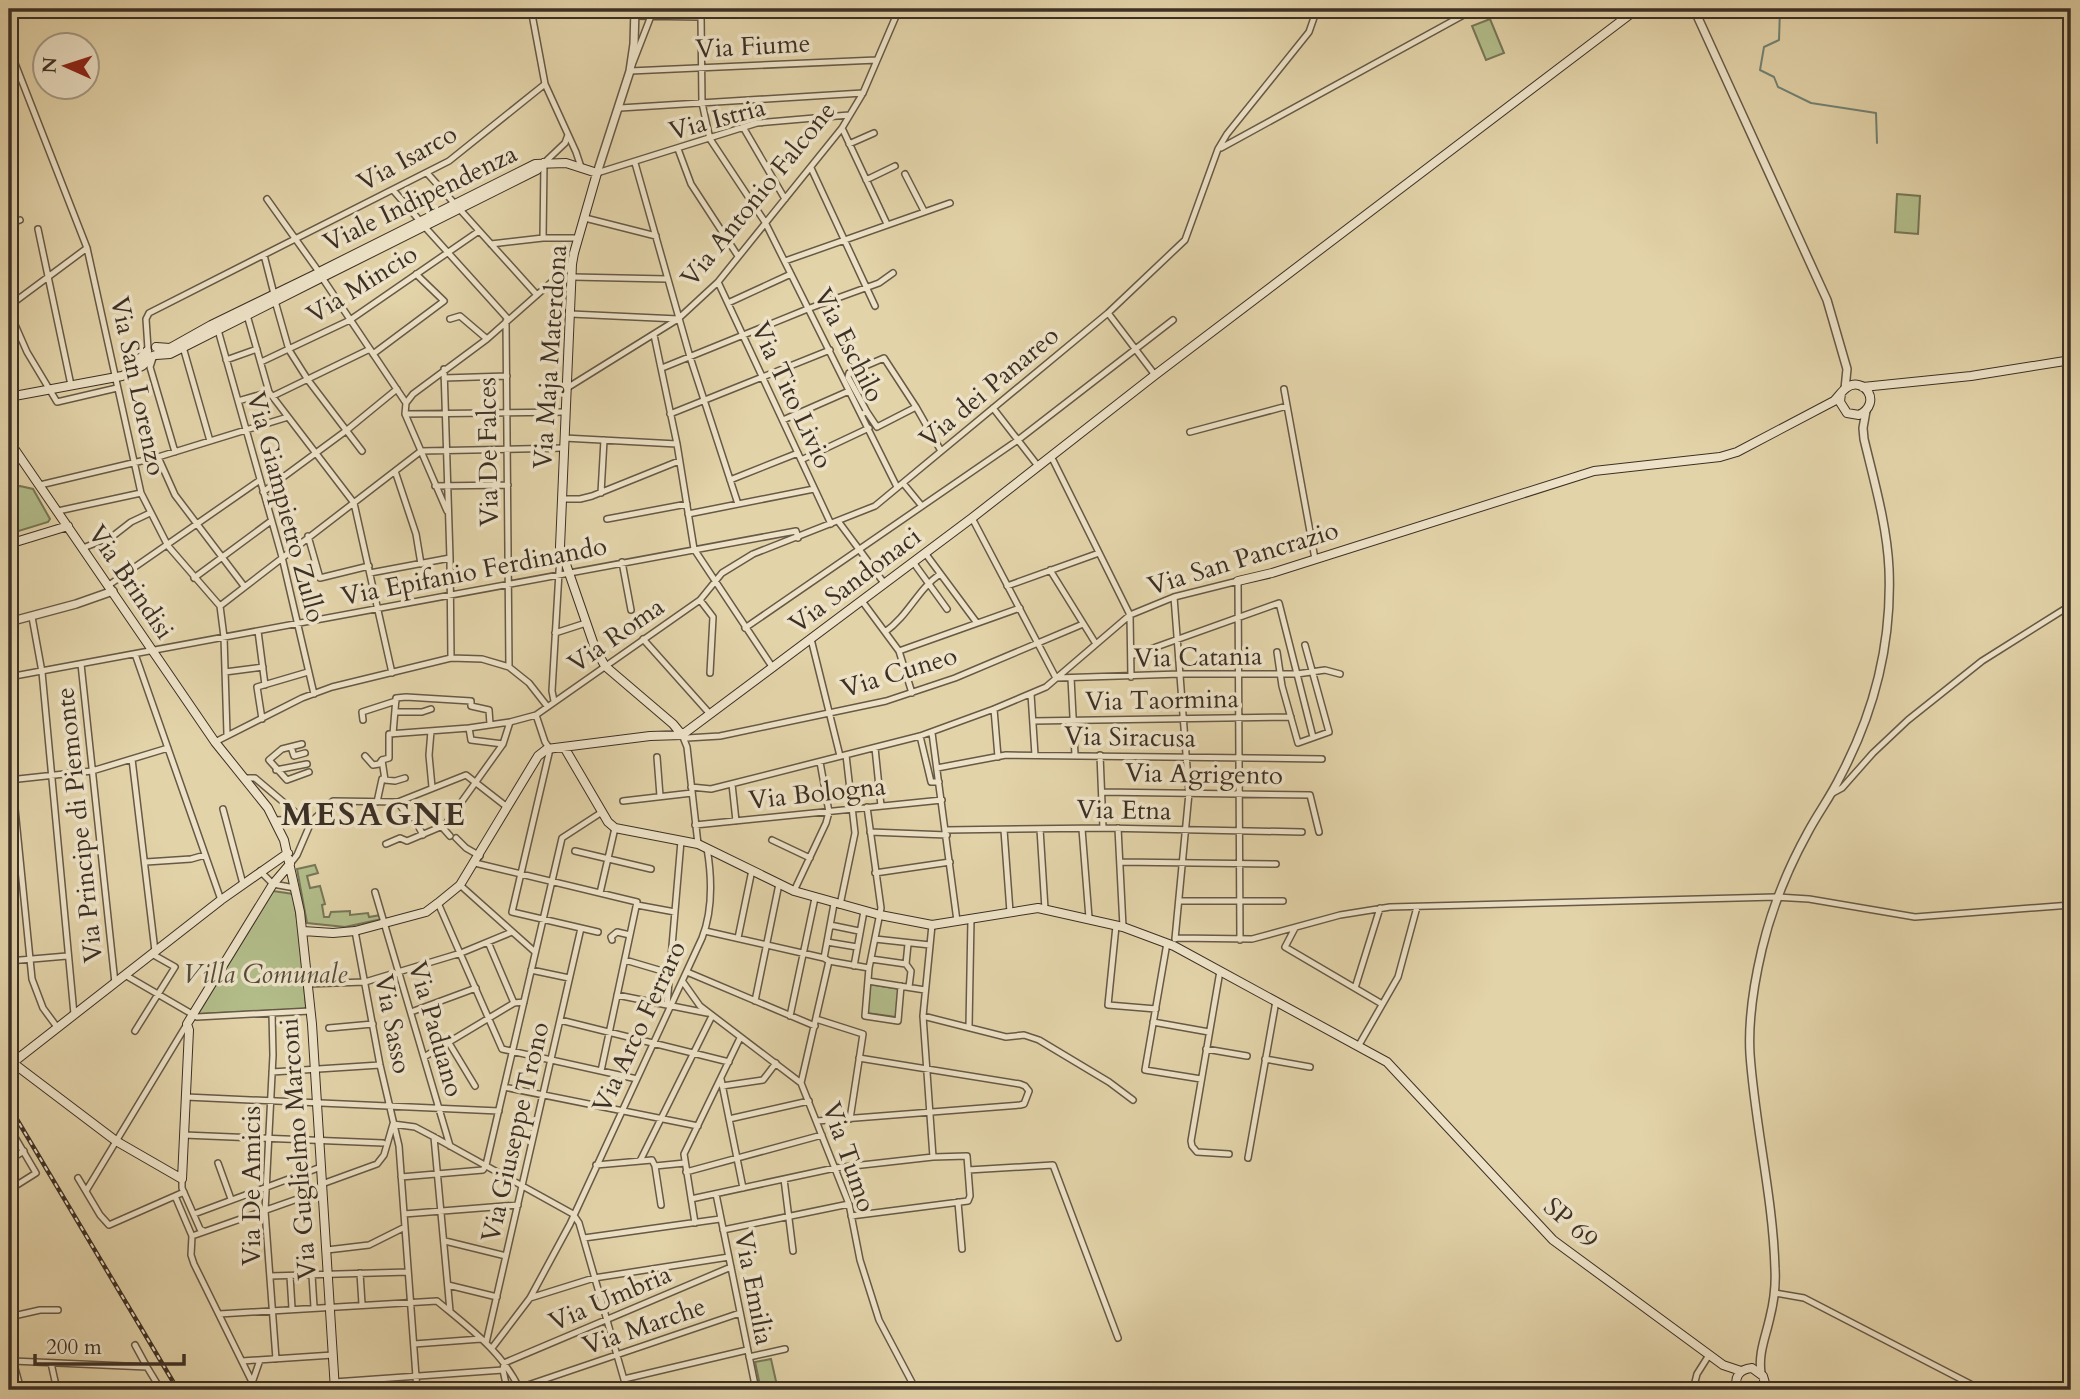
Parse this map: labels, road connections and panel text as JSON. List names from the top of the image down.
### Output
{
  "streets": {
    "main road": [
      "Viale Indipendenza",
      "Via Maja Materdona",
      "Via San Pancrazio",
      "Via Sandonaci",
      "Via Brindisi",
      "Via Guglielmo Marconi",
      "SP 69"
    ],
    "street": [
      "Via Fiume",
      "Via Istria",
      "Via Isarco",
      "Via Antonio Falcone",
      "Via Mincio",
      "Via Eschilo",
      "Via San Lorenzo",
      "Via dei Panareo",
      "Via Tito Livio",
      "Via De Falces",
      "Via Giampietro Zullo",
      "Via Epifanio Ferdinando",
      "Via Roma",
      "Via Catania",
      "Via Cuneo",
      "Via Taormina",
      "Via Siracusa",
      "Via Agrigento",
      "Via Bologna",
      "Via Etna",
      "Via Principe di Piemonte",
      "Via Sasso",
      "Via Arco Ferraro",
      "Via Paduano",
      "Via Giuseppe Trono",
      "Via Tumo",
      "Via De Amicis",
      "Via Emilia",
      "Via Umbria",
      "Via Marche"
    ]
  },
  "crossings": [
    ["Via Fiume", "Via Antonio Falcone"],
    ["Via Istria", "Via Antonio Falcone"],
    ["Via Istria", "Via Eschilo"],
    ["Via Istria", "Via Maja Materdona"],
    ["Via Isarco", "Viale Indipendenza"],
    ["Via Antonio Falcone", "Via Eschilo"],
    ["Via Antonio Falcone", "Via Maja Materdona"],
    ["Via Antonio Falcone", "Via Tito Livio"],
    ["Viale Indipendenza", "Via San Lorenzo"],
    ["Viale Indipendenza", "Via Giampietro Zullo"],
    ["Via Eschilo", "Via dei Panareo"],
    ["Via Maja Materdona", "Via Epifanio Ferdinando"],
    ["Via Maja Materdona", "Via Roma"],
    ["Via dei Panareo", "Via Tito Livio"],
    ["Via dei Panareo", "Via Epifanio Ferdinando"],
    ["Via dei Panareo", "Via Roma"],
    ["Via Tito Livio", "Via Sandonaci"],
    ["Via De Falces", "Via Epifanio Ferdinando"],
    ["Via Giampietro Zullo", "Via Epifanio Ferdinando"],
    ["Via San Pancrazio", "Via Catania"],
    ["Via Epifanio Ferdinando", "Via Brindisi"],
    ["Via Epifanio Ferdinando", "Via Principe di Piemonte"],
    ["Via Sandonaci", "Via Cuneo"],
    ["Via Brindisi", "Via Guglielmo Marconi"],
    ["Via Arco Ferraro", "Via Tumo"],
    ["Via Arco Ferraro", "SP 69"],
    ["Via Guglielmo Marconi", "Via Umbria"],
    ["Via Emilia", "Via Umbria"],
    ["Via Emilia", "Via Marche"]
  ],
  "districts": ["MESAGNE"],
  "parks": ["Villa Comunale"],
  "scale_bar": "200 m",
  "north": "left"
}
